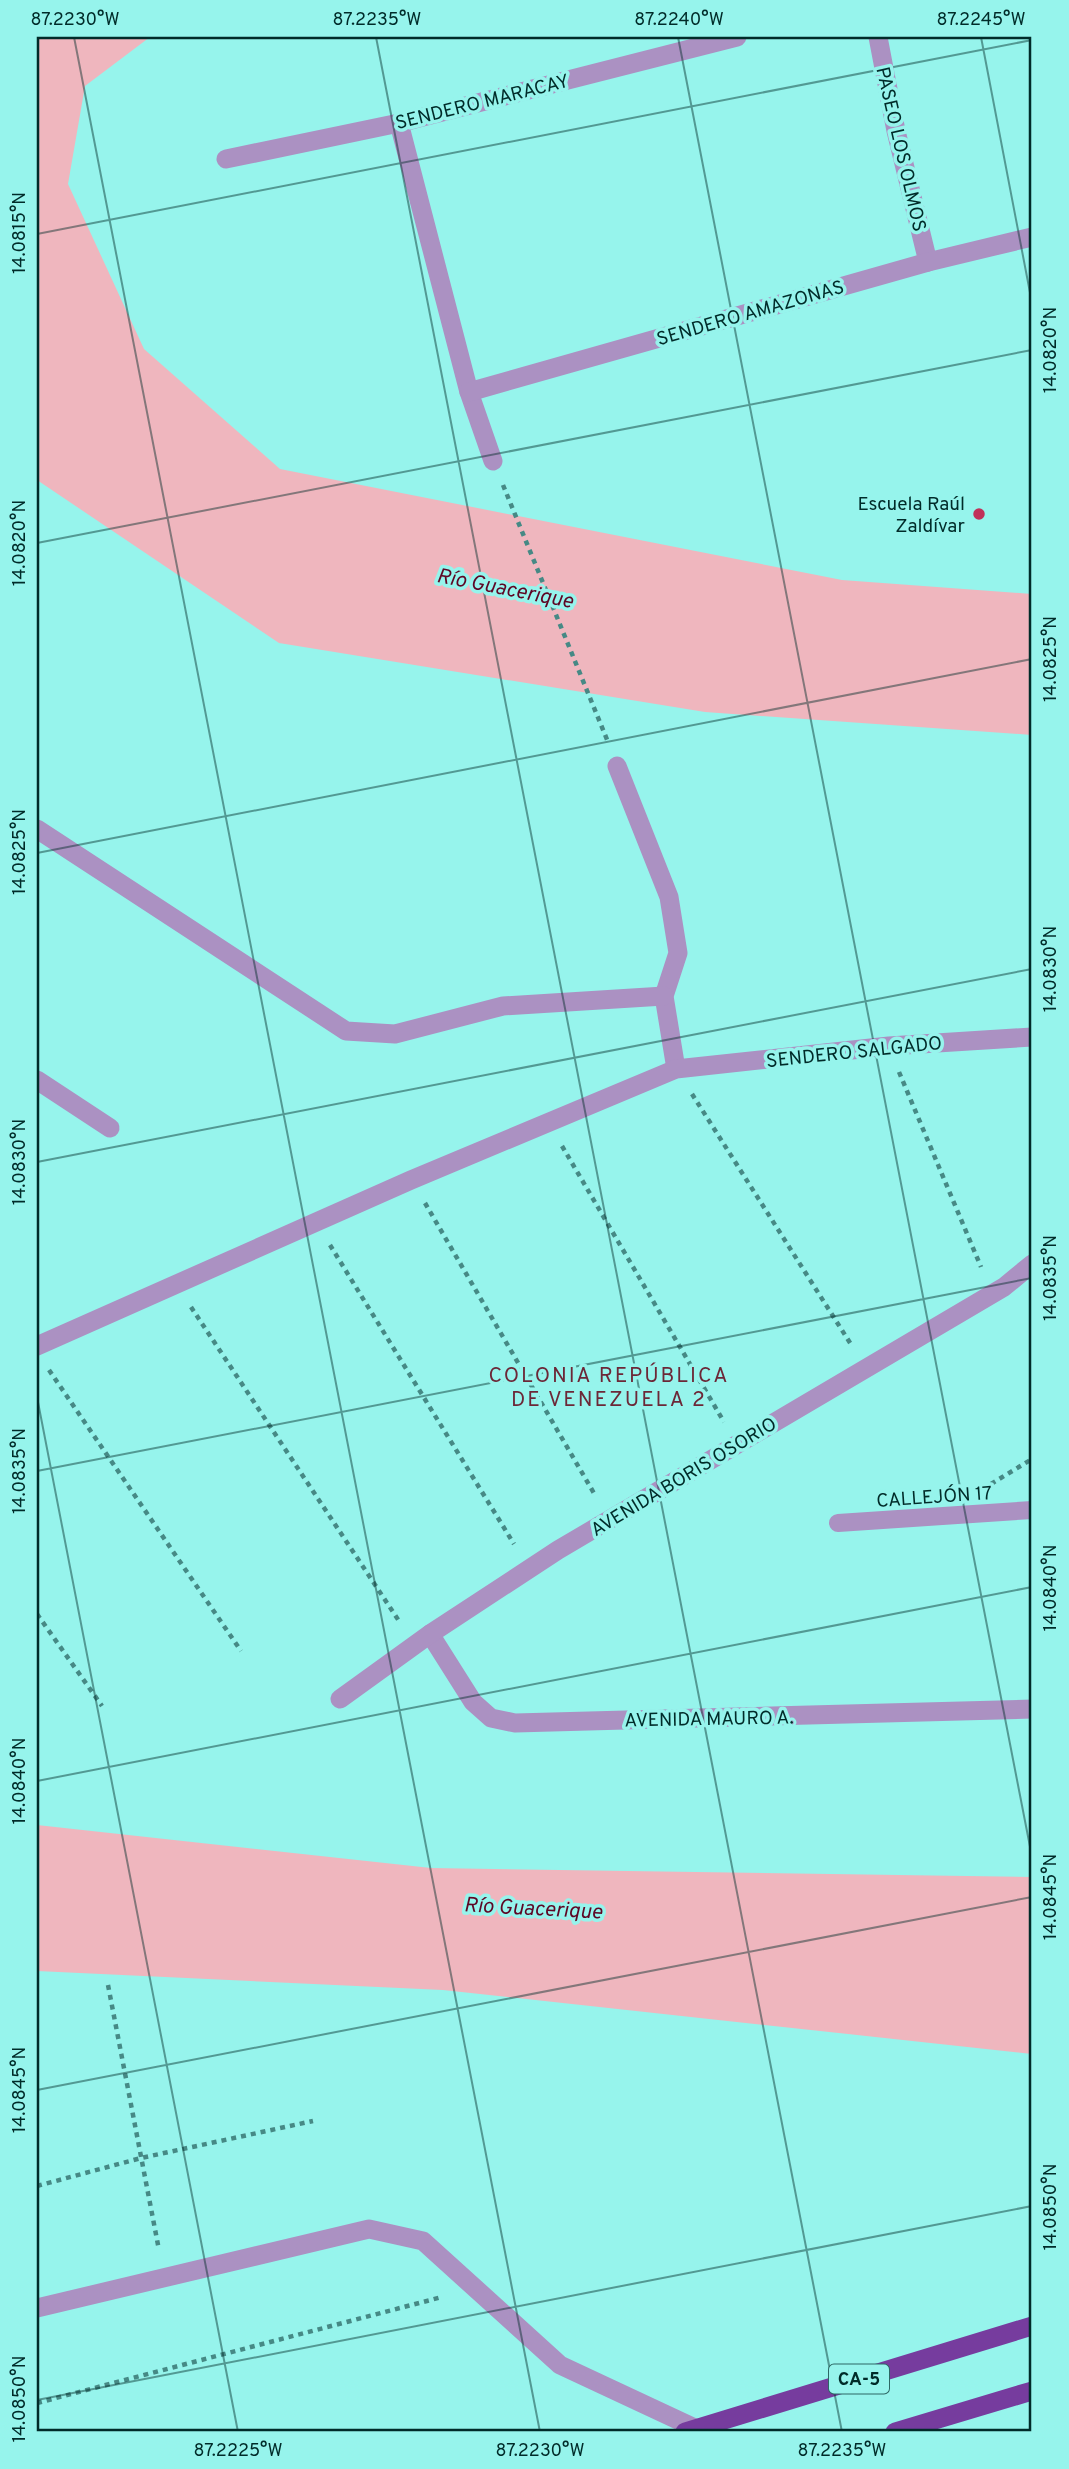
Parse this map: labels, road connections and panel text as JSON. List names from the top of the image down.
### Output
{
  "streets": {
    "highway": ["CA-5"],
    "street": [
      "SENDERO MARACAY",
      "PASEO LOS OLMOS",
      "SENDERO AMAZONAS",
      "SENDERO SALGADO",
      "AVENIDA BORIS OSORIO",
      "AVENIDA MAURO A."
    ],
    "lane": ["CALLEJÓN 17"]
  },
  "crossings": [
    ["PASEO LOS OLMOS", "SENDERO AMAZONAS"],
    ["AVENIDA BORIS OSORIO", "AVENIDA MAURO A."]
  ],
  "districts": ["COLONIA REPÚBLICA DE VENEZUELA 2"],
  "water": ["Río Guacerique"],
  "places": ["Escuela Raúl Zaldívar"],
  "coordinates": [
    "87.2230°W",
    "87.2235°W",
    "87.2240°W",
    "87.2245°W",
    "14.0815°N",
    "14.0820°N",
    "14.0825°N",
    "14.0830°N",
    "14.0835°N",
    "14.0840°N",
    "14.0845°N",
    "14.0850°N",
    "87.2225°W"
  ]
}
